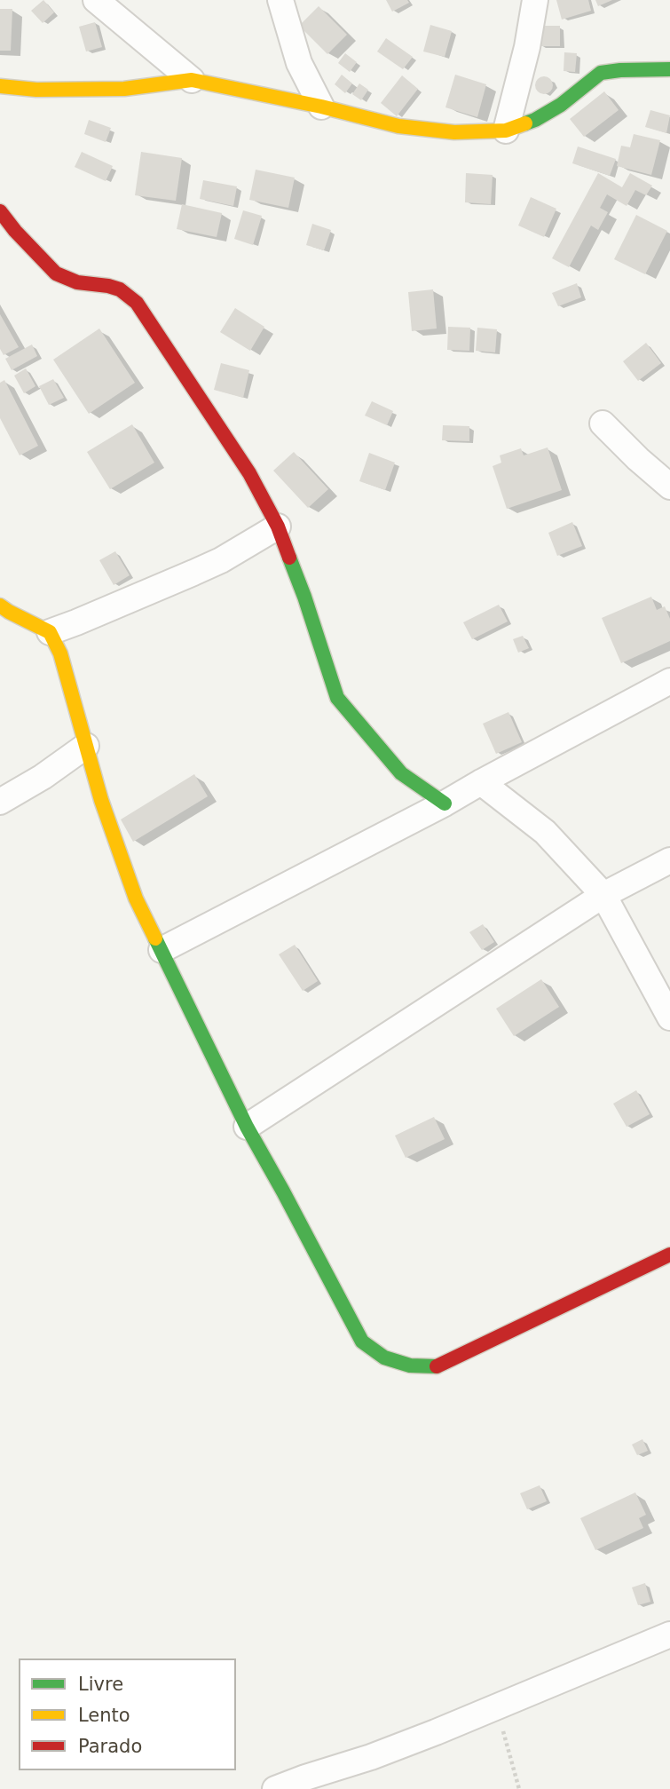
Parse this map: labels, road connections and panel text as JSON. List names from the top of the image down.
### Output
{
  "legend": ["Livre", "Lento", "Parado"]
}
